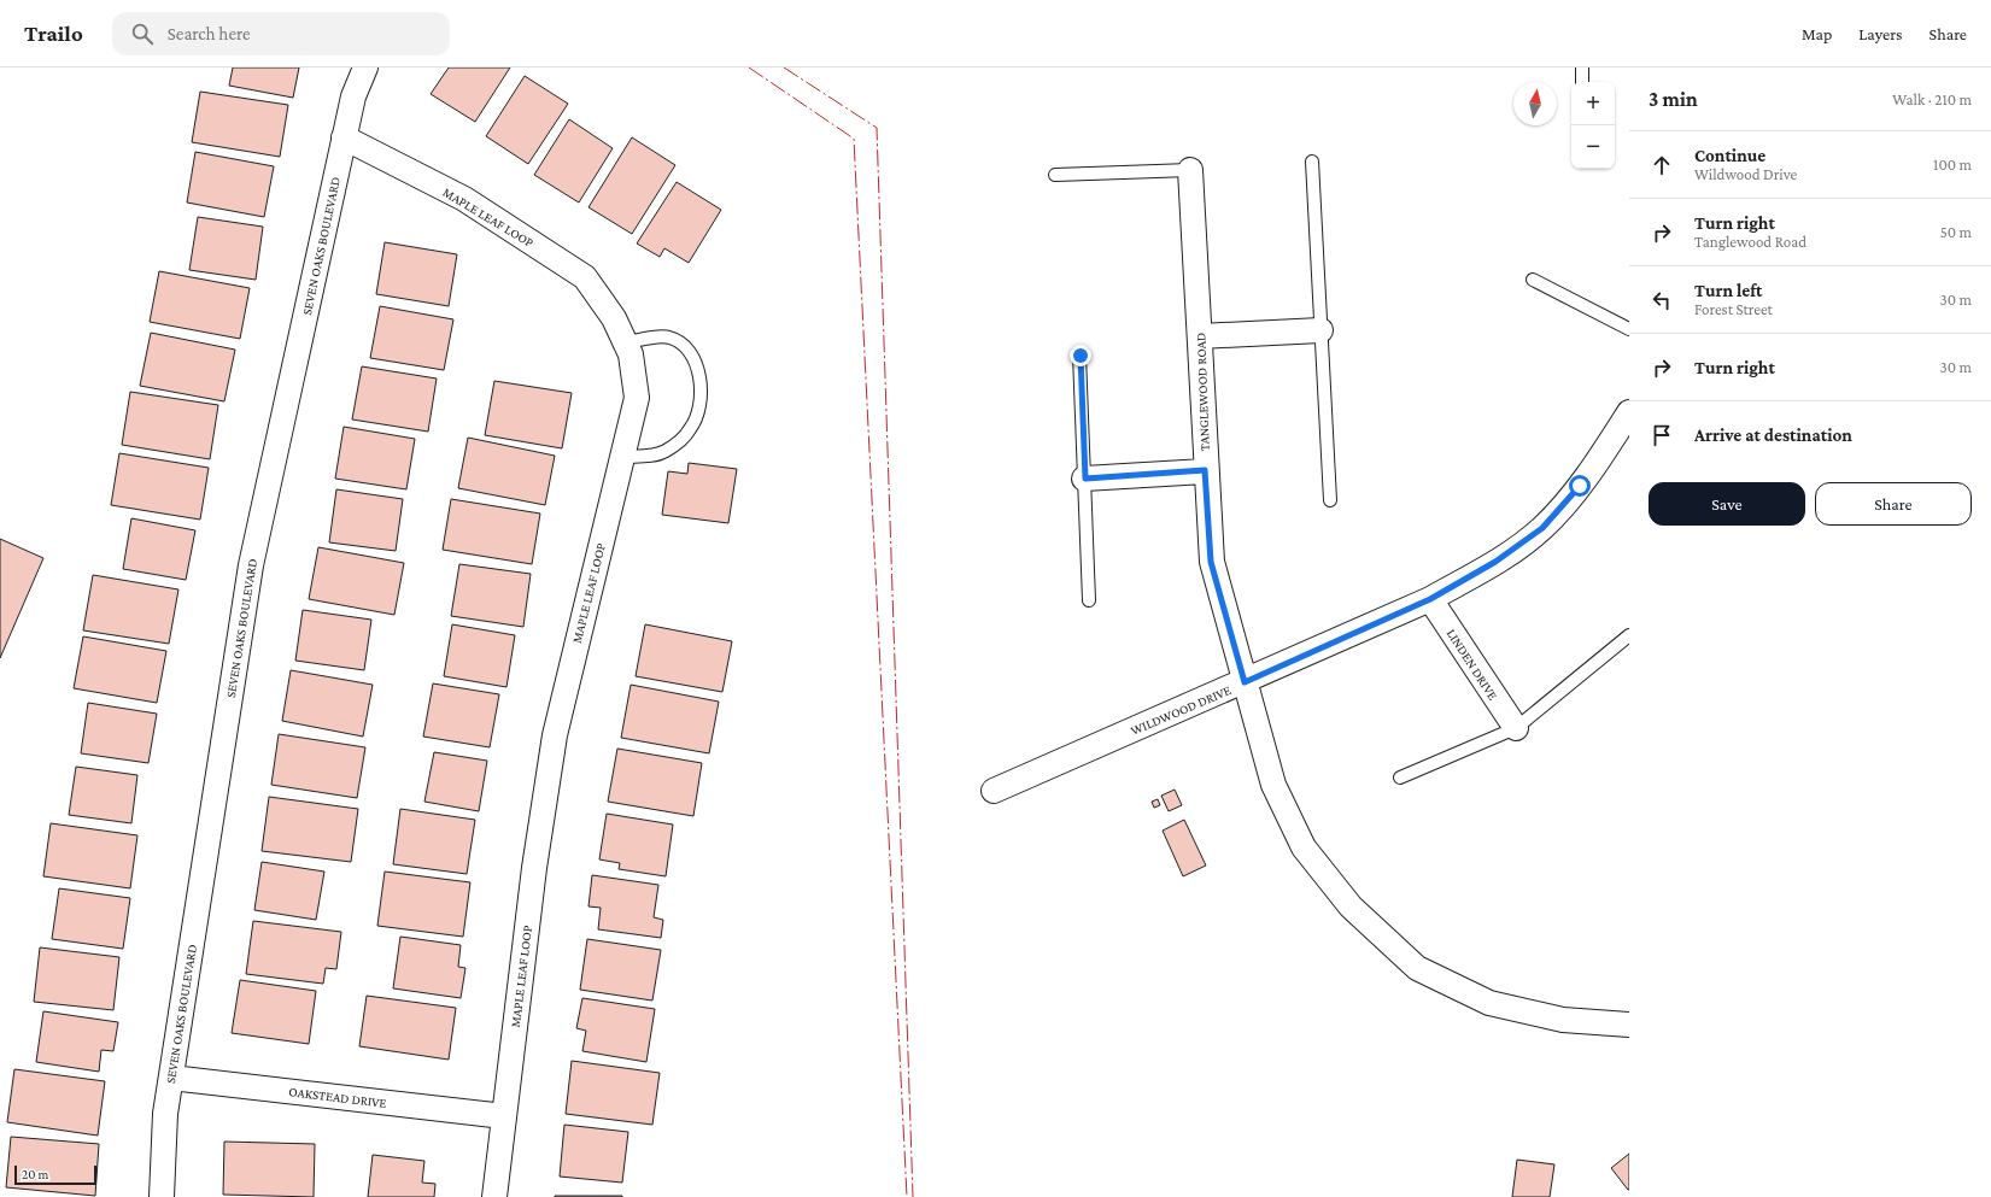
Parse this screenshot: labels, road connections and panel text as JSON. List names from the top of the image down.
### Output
{
  "streets": {
    "street": [
      "MAPLE LEAF LOOP",
      "SEVEN OAKS BOULEVARD",
      "TANGLEWOOD ROAD",
      "LINDEN DRIVE",
      "WILDWOOD DRIVE",
      "OAKSTEAD DRIVE"
    ]
  },
  "crossings": [
    ["MAPLE LEAF LOOP", "SEVEN OAKS BOULEVARD"],
    ["MAPLE LEAF LOOP", "OAKSTEAD DRIVE"],
    ["SEVEN OAKS BOULEVARD", "OAKSTEAD DRIVE"],
    ["TANGLEWOOD ROAD", "WILDWOOD DRIVE"],
    ["LINDEN DRIVE", "WILDWOOD DRIVE"]
  ],
  "scale_bar": "20 m",
  "north": "top",
  "page": {
    "header": "Trailo",
    "search": "Search here",
    "nav": ["Map", "Layers", "Share"],
    "heading": ["3 min", "Walk · 210 m"],
    "map_buttons": ["+", "−"],
    "list": [
      ["Continue", "Wildwood Drive", "100 m"],
      ["Turn right", "Tanglewood Road", "50 m"],
      ["Turn left", "Forest Street", "30 m"],
      ["Turn right", "30 m"],
      "Arrive at destination"
    ],
    "buttons": ["Save", "Share"],
    "scale": "20 m"
  }
}
